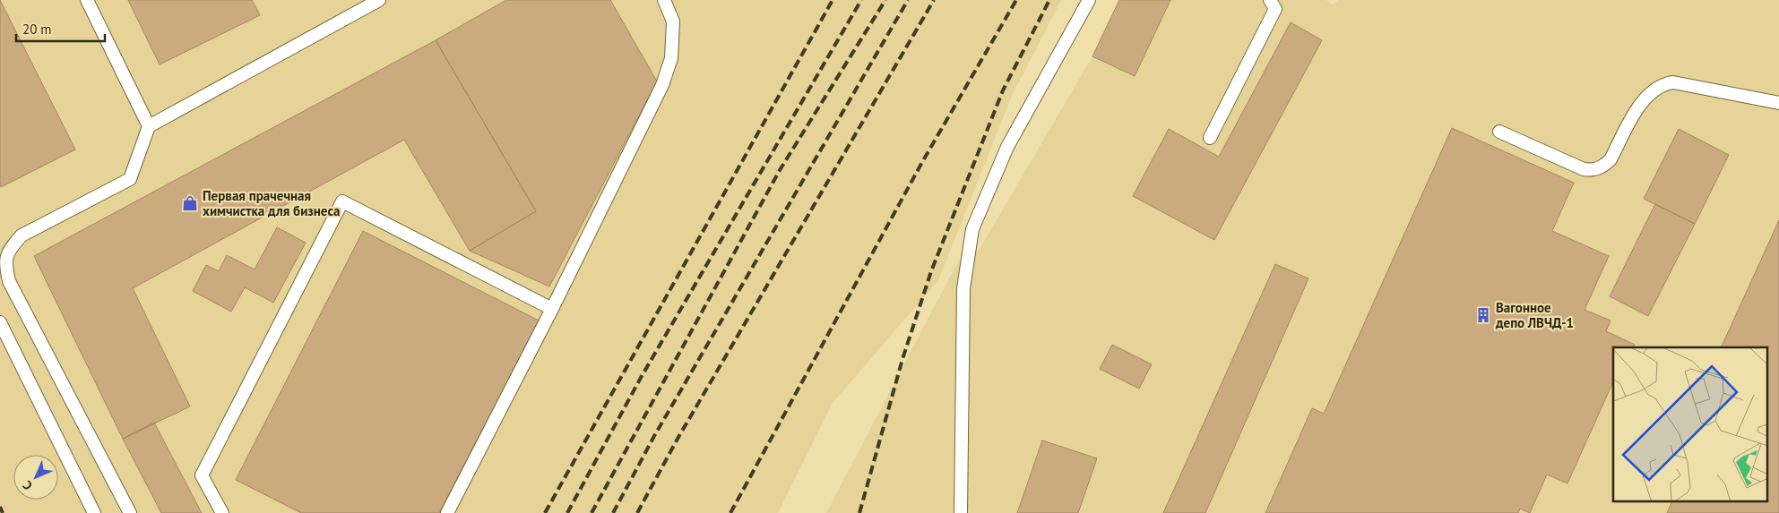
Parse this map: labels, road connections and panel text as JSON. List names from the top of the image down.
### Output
{
  "places": {
    "shop": ["Первая прачечная химчистка для бизнеса"],
    "building": ["Вагонное депо ЛВЧД-1"]
  },
  "scale_bar": "20 m",
  "north": "bottom left"
}
